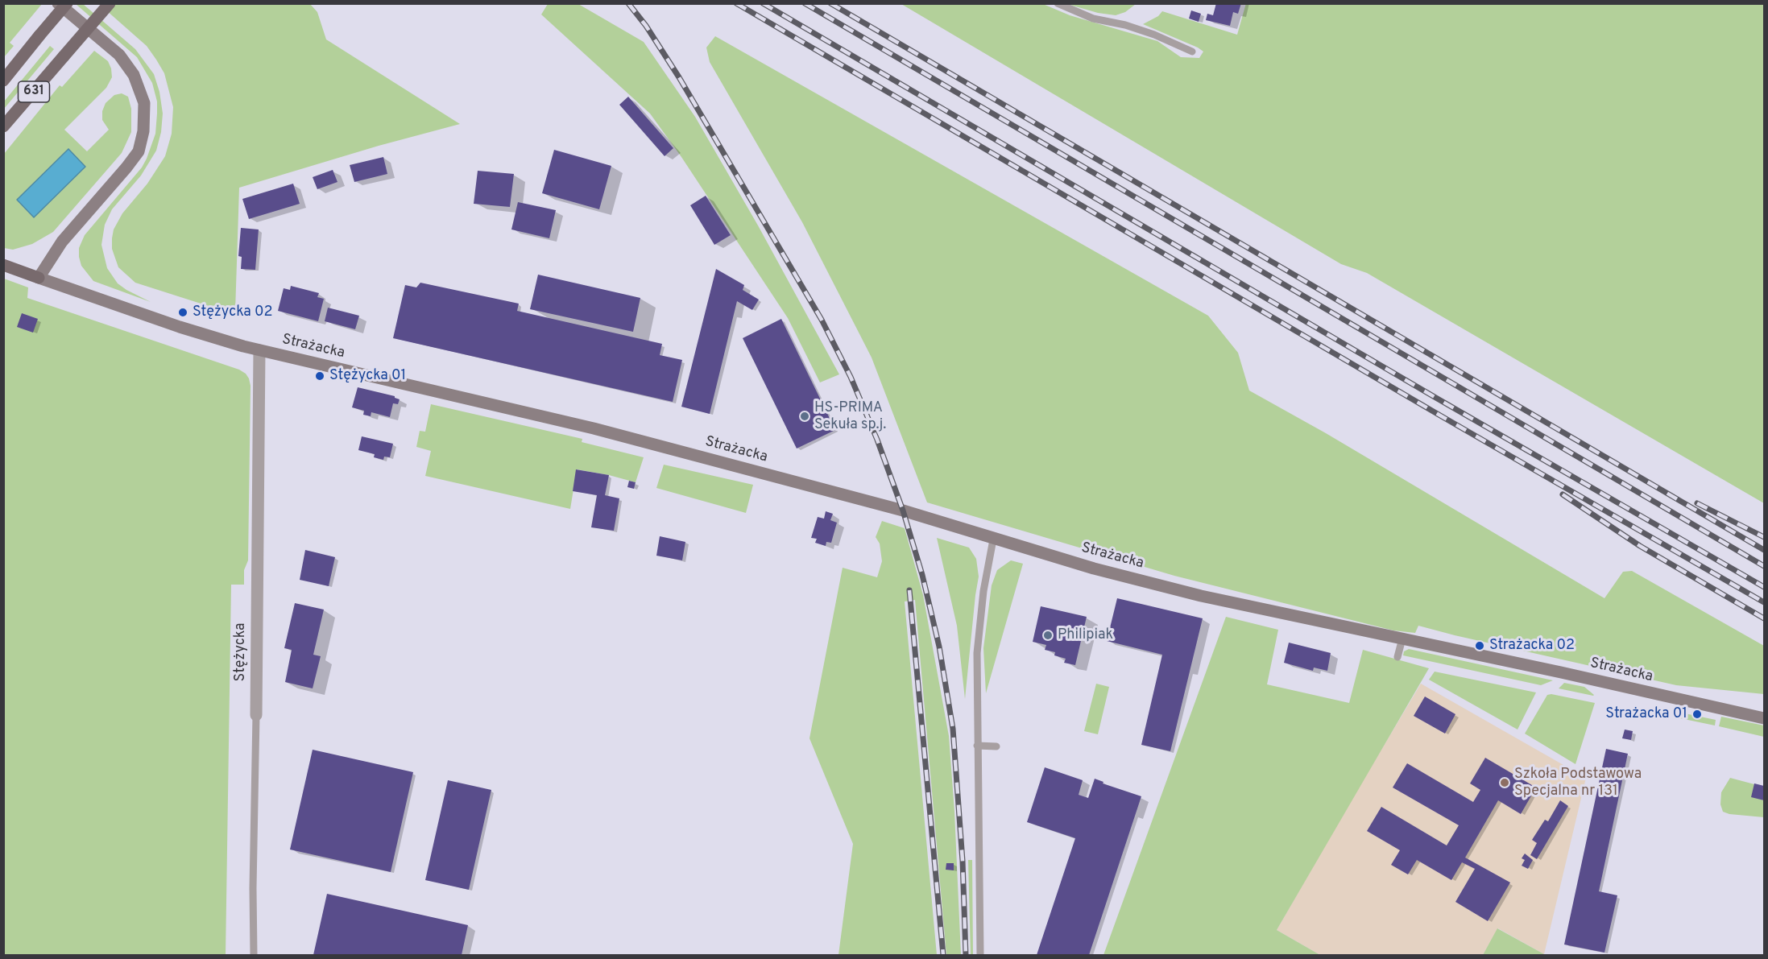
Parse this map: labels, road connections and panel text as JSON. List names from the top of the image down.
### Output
{
  "streets": {
    "main road": ["631", "Strażacka"],
    "street": ["Stężycka"]
  },
  "crossings": [
    ["Strażacka", "Stężycka"]
  ],
  "places": [
    "Stężycka 02",
    "Stężycka 01",
    "HS-PRIMA Sekuła sp.j.",
    "Philipiak",
    "Strażacka 02",
    "Strażacka 01",
    "Szkoła Podstawowa Specjalna nr 131"
  ]
}
